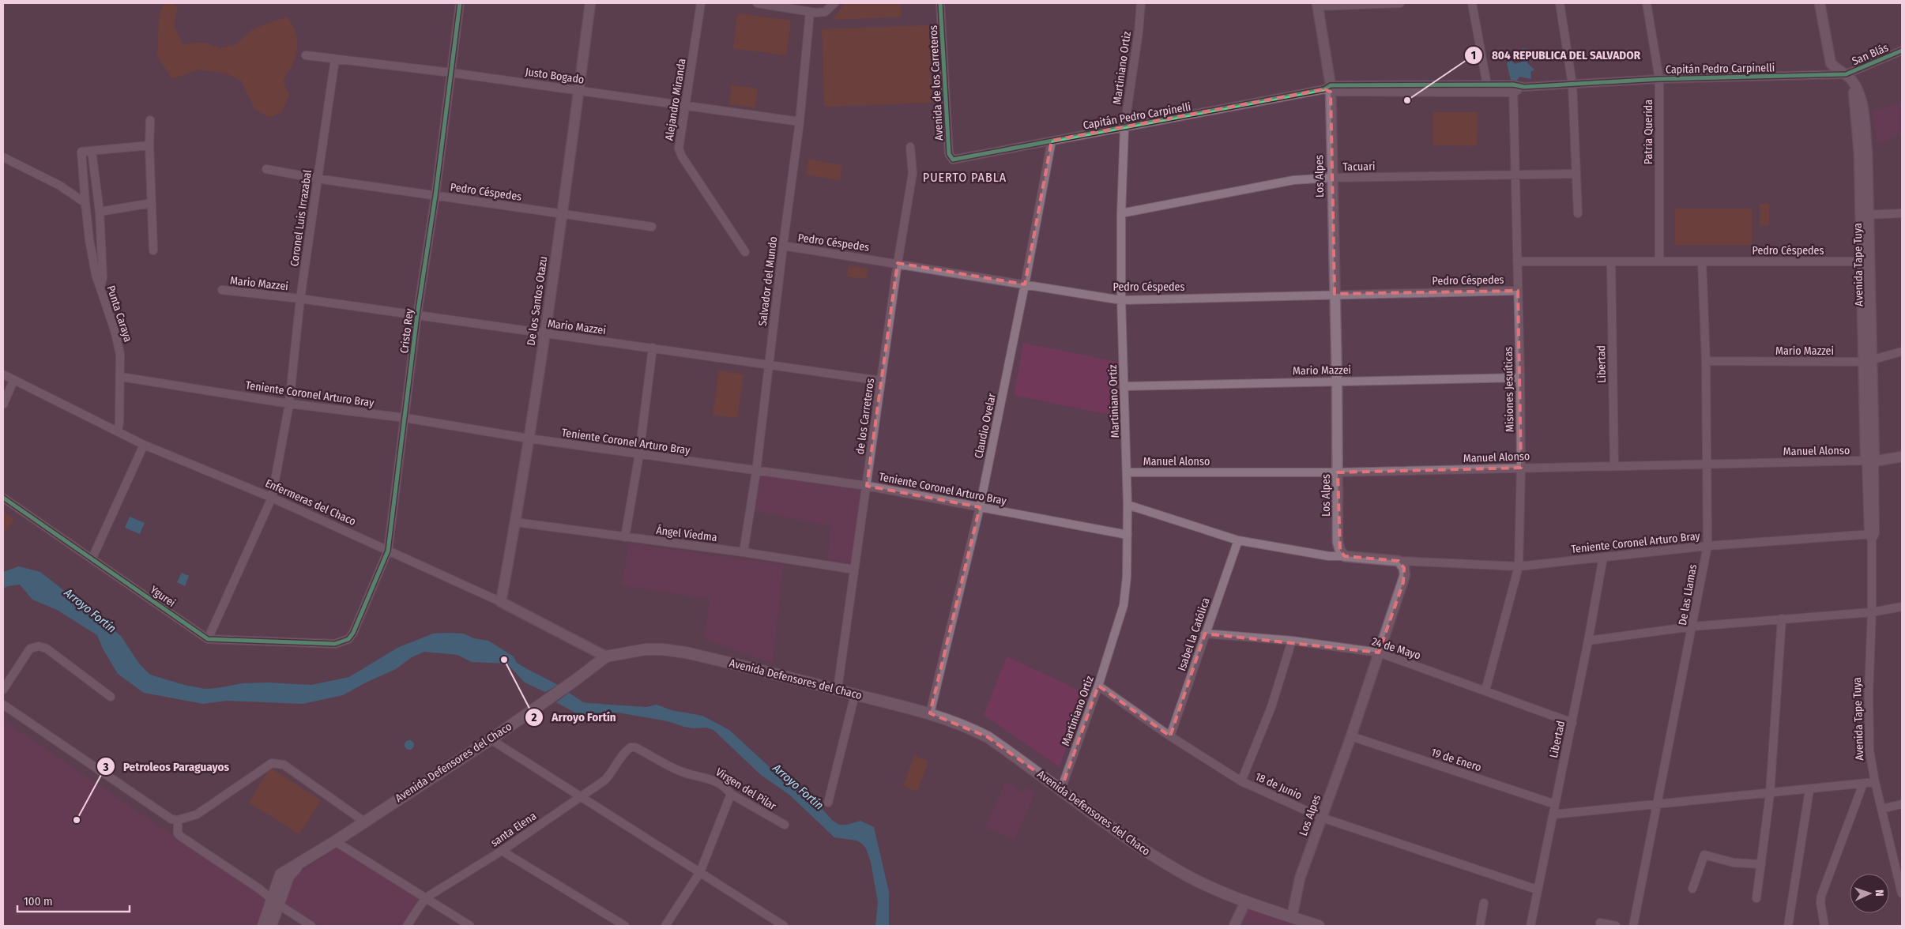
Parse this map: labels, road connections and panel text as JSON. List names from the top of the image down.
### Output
{
  "streets": {
    "main road": ["Avenida Defensores del Chaco"],
    "street": [
      "San Blás",
      "Martiniano Ortiz",
      "Capitán Pedro Carpinelli",
      "Justo Bogado",
      "Avenida de los Carreteros",
      "Alejandro Miranda",
      "Patria Querida",
      "Tacuari",
      "Los Alpes",
      "Pedro Céspedes",
      "Coronel Luis Irrazabal",
      "Avenida Tape Tuya",
      "Salvador del Mundo",
      "Mario Mazzei",
      "De los Santos Otazu",
      "Punta Caraya",
      "Cristo Rey",
      "Libertad",
      "Misiones Jesuíticas",
      "Teniente Coronel Arturo Bray",
      "de los Carreteros",
      "Claudio Ovelar",
      "Manuel Alonso",
      "Enfermeras del Chaco",
      "Ángel Viedma",
      "De las Llamas",
      "Ygurei",
      "Isabel la Católica",
      "24 de Mayo",
      "19 de Enero",
      "18 de Junio",
      "Virgen del Pilar",
      "santa Elena"
    ]
  },
  "crossings": [
    ["San Blás", "Capitán Pedro Carpinelli"],
    ["San Blás", "Avenida Tape Tuya"],
    ["Martiniano Ortiz", "Capitán Pedro Carpinelli"],
    ["Martiniano Ortiz", "Tacuari"],
    ["Martiniano Ortiz", "Pedro Céspedes"],
    ["Martiniano Ortiz", "Mario Mazzei"],
    ["Martiniano Ortiz", "Teniente Coronel Arturo Bray"],
    ["Martiniano Ortiz", "Manuel Alonso"],
    ["Martiniano Ortiz", "Avenida Defensores del Chaco"],
    ["Martiniano Ortiz", "18 de Junio"],
    ["Capitán Pedro Carpinelli", "Avenida de los Carreteros"],
    ["Capitán Pedro Carpinelli", "Patria Querida"],
    ["Capitán Pedro Carpinelli", "Los Alpes"],
    ["Capitán Pedro Carpinelli", "Avenida Tape Tuya"],
    ["Capitán Pedro Carpinelli", "Misiones Jesuíticas"],
    ["Capitán Pedro Carpinelli", "Claudio Ovelar"],
    ["Justo Bogado", "Alejandro Miranda"],
    ["Justo Bogado", "Coronel Luis Irrazabal"],
    ["Justo Bogado", "Salvador del Mundo"],
    ["Justo Bogado", "De los Santos Otazu"],
    ["Justo Bogado", "Cristo Rey"],
    ["Patria Querida", "Pedro Céspedes"],
    ["Tacuari", "Los Alpes"],
    ["Tacuari", "Misiones Jesuíticas"],
    ["Los Alpes", "Pedro Céspedes"],
    ["Los Alpes", "Mario Mazzei"],
    ["Los Alpes", "Teniente Coronel Arturo Bray"],
    ["Los Alpes", "Manuel Alonso"],
    ["Los Alpes", "24 de Mayo"],
    ["Los Alpes", "Avenida Defensores del Chaco"],
    ["Los Alpes", "19 de Enero"],
    ["Los Alpes", "18 de Junio"],
    ["Pedro Céspedes", "Coronel Luis Irrazabal"],
    ["Pedro Céspedes", "Avenida Tape Tuya"],
    ["Pedro Céspedes", "Salvador del Mundo"],
    ["Pedro Céspedes", "De los Santos Otazu"],
    ["Pedro Céspedes", "Cristo Rey"],
    ["Pedro Céspedes", "Libertad"],
    ["Pedro Céspedes", "Misiones Jesuíticas"],
    ["Pedro Céspedes", "de los Carreteros"],
    ["Pedro Céspedes", "Claudio Ovelar"],
    ["Pedro Céspedes", "De las Llamas"],
    ["Coronel Luis Irrazabal", "Mario Mazzei"],
    ["Coronel Luis Irrazabal", "Cristo Rey"],
    ["Coronel Luis Irrazabal", "Teniente Coronel Arturo Bray"],
    ["Coronel Luis Irrazabal", "Enfermeras del Chaco"],
    ["Coronel Luis Irrazabal", "Ygurei"],
    ["Avenida Tape Tuya", "Mario Mazzei"],
    ["Avenida Tape Tuya", "Teniente Coronel Arturo Bray"],
    ["Avenida Tape Tuya", "Manuel Alonso"],
    ["Salvador del Mundo", "Mario Mazzei"],
    ["Salvador del Mundo", "Teniente Coronel Arturo Bray"],
    ["Salvador del Mundo", "Ángel Viedma"],
    ["Mario Mazzei", "De los Santos Otazu"],
    ["Mario Mazzei", "Cristo Rey"],
    ["Mario Mazzei", "Misiones Jesuíticas"],
    ["Mario Mazzei", "de los Carreteros"],
    ["Mario Mazzei", "De las Llamas"],
    ["De los Santos Otazu", "Teniente Coronel Arturo Bray"],
    ["De los Santos Otazu", "Enfermeras del Chaco"],
    ["De los Santos Otazu", "Ángel Viedma"],
    ["Punta Caraya", "Teniente Coronel Arturo Bray"],
    ["Punta Caraya", "Enfermeras del Chaco"],
    ["Cristo Rey", "Teniente Coronel Arturo Bray"],
    ["Cristo Rey", "Enfermeras del Chaco"],
    ["Cristo Rey", "Ygurei"],
    ["Libertad", "Teniente Coronel Arturo Bray"],
    ["Libertad", "Manuel Alonso"],
    ["Libertad", "24 de Mayo"],
    ["Libertad", "19 de Enero"],
    ["Libertad", "18 de Junio"],
    ["Misiones Jesuíticas", "Teniente Coronel Arturo Bray"],
    ["Misiones Jesuíticas", "Manuel Alonso"],
    ["Misiones Jesuíticas", "24 de Mayo"],
    ["Teniente Coronel Arturo Bray", "de los Carreteros"],
    ["Teniente Coronel Arturo Bray", "Claudio Ovelar"],
    ["Teniente Coronel Arturo Bray", "De las Llamas"],
    ["de los Carreteros", "Ángel Viedma"],
    ["de los Carreteros", "Avenida Defensores del Chaco"],
    ["Claudio Ovelar", "Avenida Defensores del Chaco"],
    ["Manuel Alonso", "De las Llamas"],
    ["Enfermeras del Chaco", "Avenida Defensores del Chaco"],
    ["Isabel la Católica", "24 de Mayo"],
    ["Isabel la Católica", "18 de Junio"],
    ["Virgen del Pilar", "santa Elena"]
  ],
  "districts": ["PUERTO PABLA"],
  "water": ["Arroyo Fortín"],
  "places": ["804 REPUBLICA DEL SALVADOR", "Arroyo Fortín", "Petroleos Paraguayos"],
  "scale_bar": "100 m",
  "north": "right"
}
